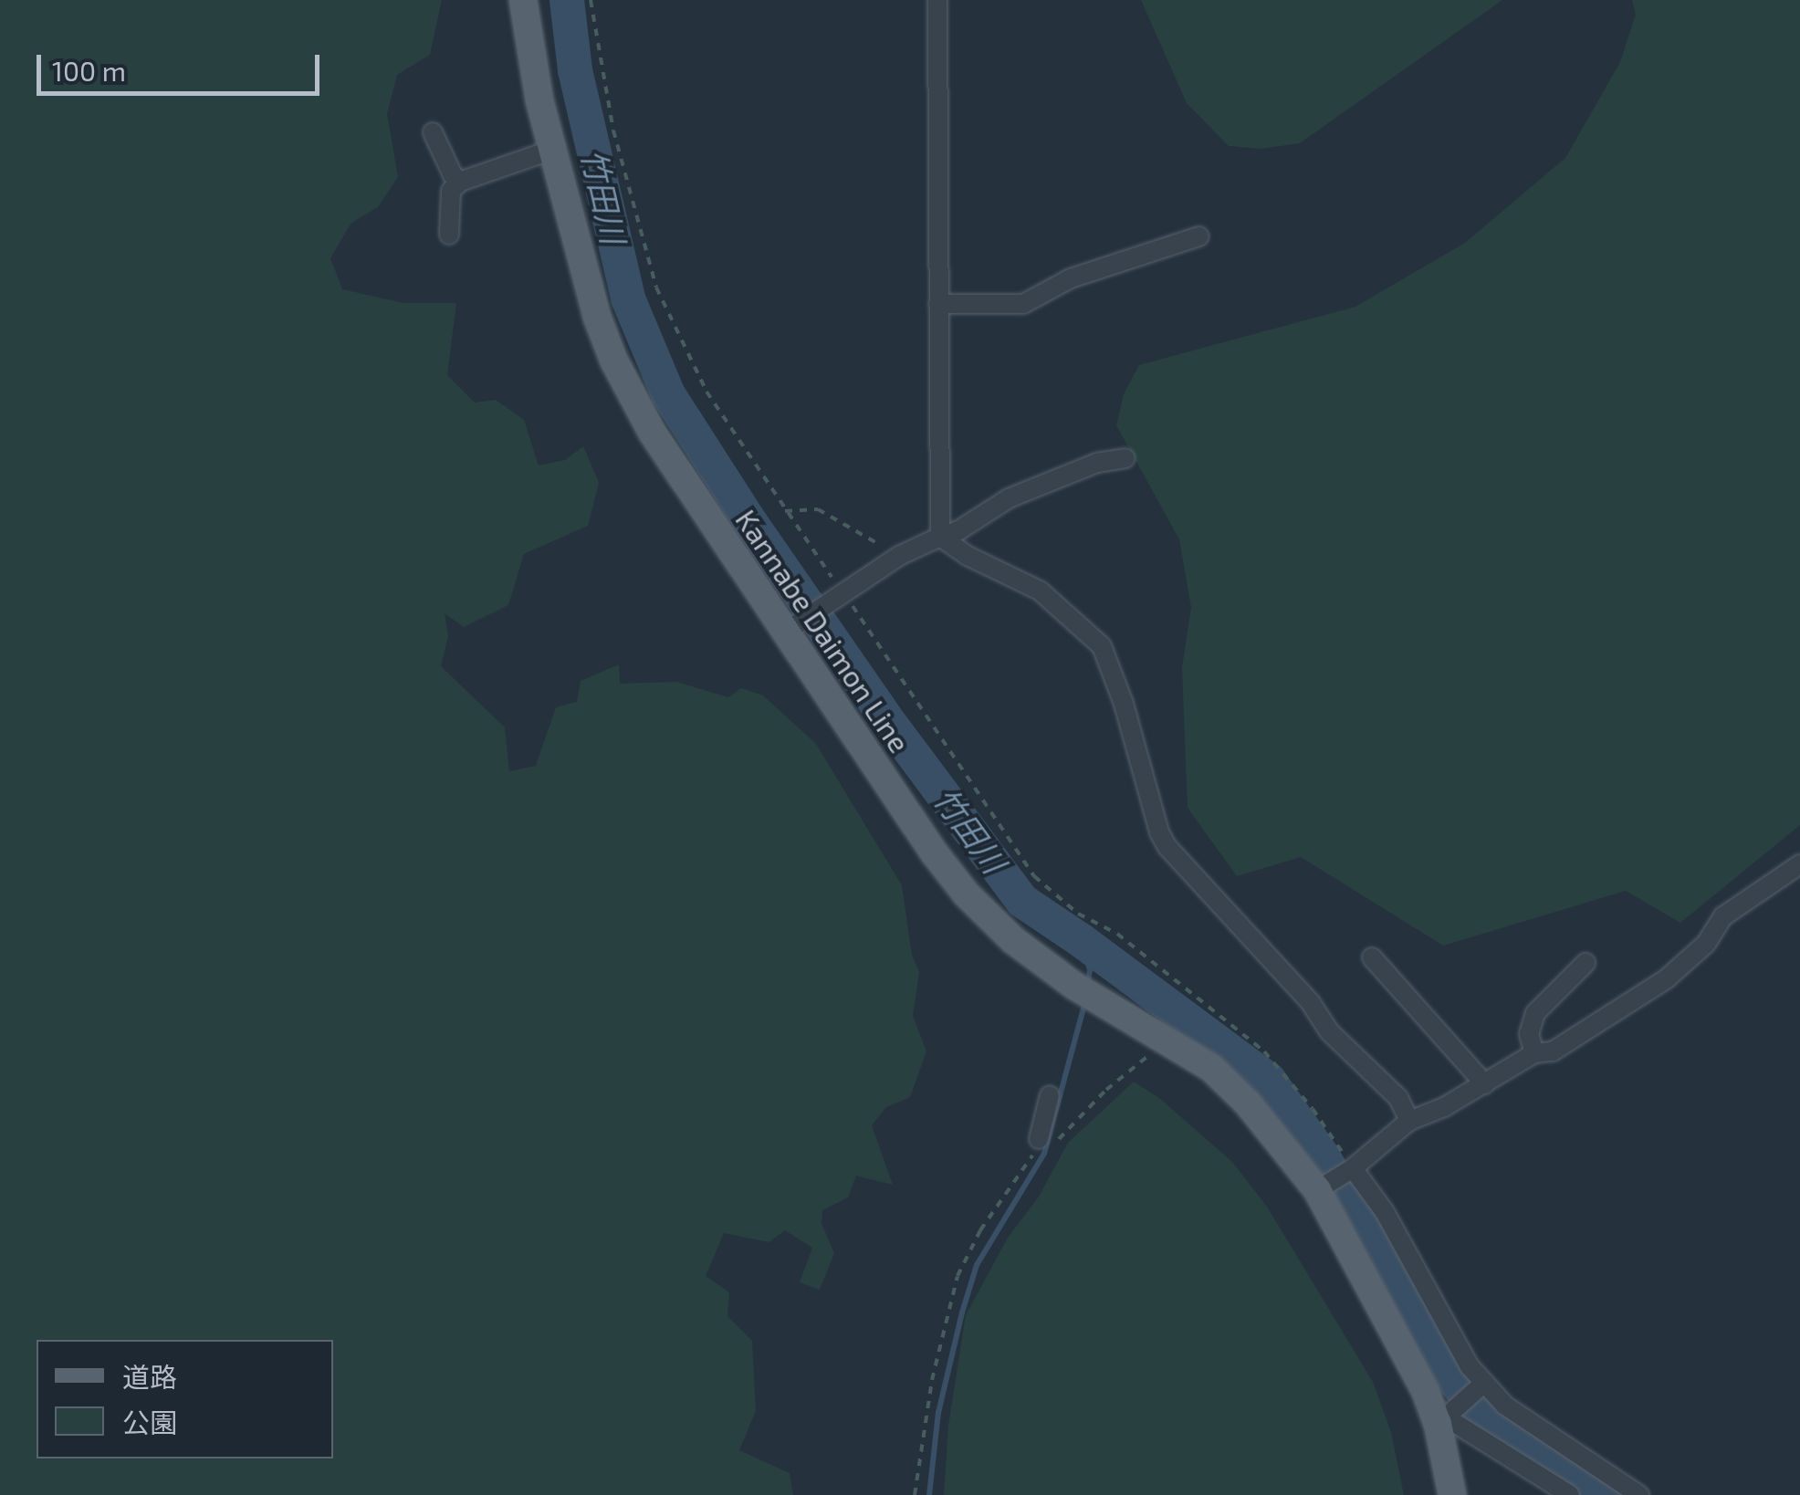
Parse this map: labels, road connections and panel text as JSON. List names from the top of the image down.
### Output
{
  "streets": {
    "main road": ["Kannabe Daimon Line"]
  },
  "water": ["竹田川"],
  "legend": ["道路", "公園"],
  "scale_bar": "100 m"
}
